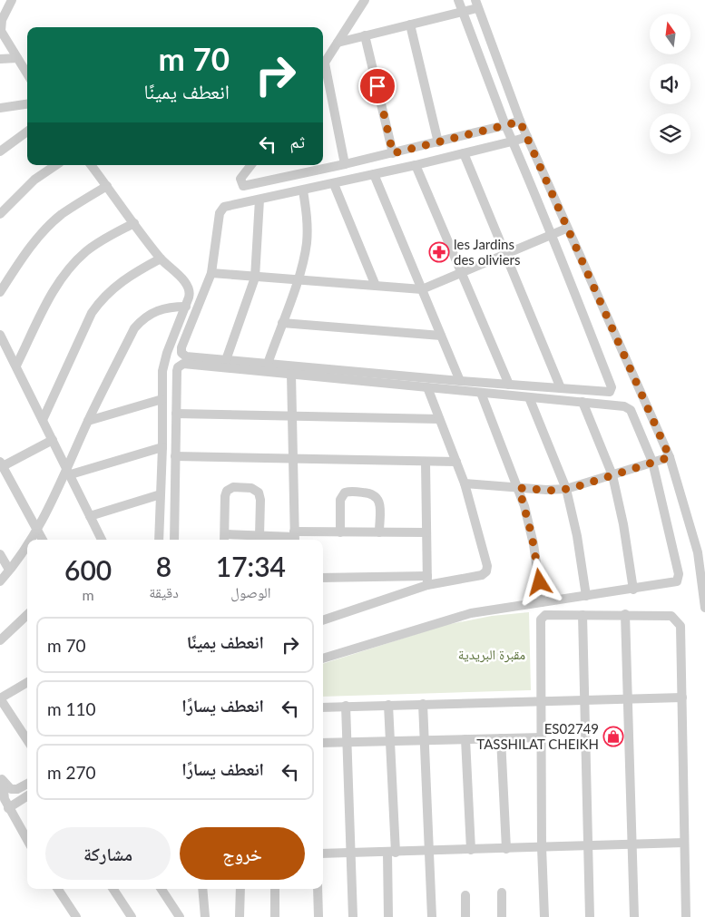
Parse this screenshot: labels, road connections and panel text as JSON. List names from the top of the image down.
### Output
{
  "parks": ["مقبرة البريدية"],
  "places": {
    "pharmacy": ["les Jardins des oliviers"],
    "shop": ["ES02749 TASSHILAT CHEIKH"]
  },
  "north": "top",
  "page": {
    "turn": ["70 m", "انعطف يمينًا"],
    "then": "ثم",
    "eta": [
      "17:34",
      "الوصول",
      "8",
      "دقيقة",
      "600",
      "m"
    ],
    "list": [
      {
        "name": "انعطف يمينًا",
        "value": "70 m"
      },
      {
        "name": "انعطف يسارًا",
        "value": "110 m"
      },
      {
        "name": "انعطف يسارًا",
        "value": "270 m"
      }
    ],
    "buttons": ["خروج", "مشاركة"]
  }
}
